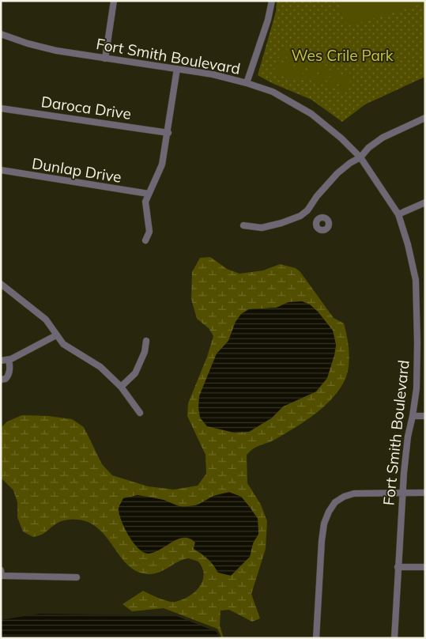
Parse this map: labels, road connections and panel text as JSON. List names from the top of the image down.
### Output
{
  "streets": {
    "street": ["Fort Smith Boulevard", "Daroca Drive", "Dunlap Drive"]
  },
  "parks": ["Wes Crile Park"]
}
